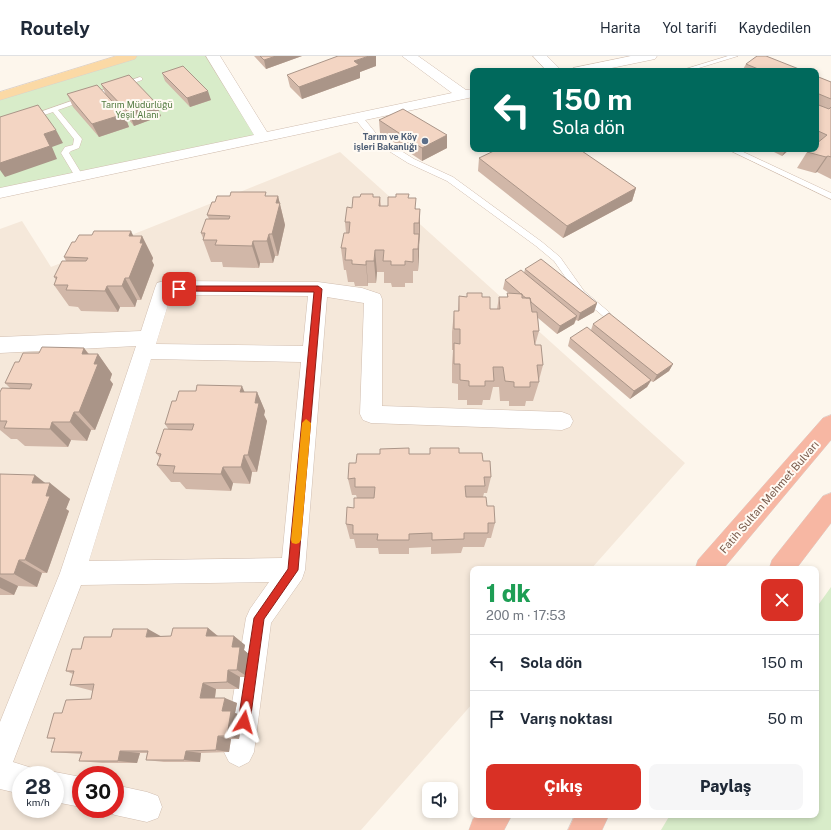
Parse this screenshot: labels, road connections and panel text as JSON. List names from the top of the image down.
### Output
{
  "streets": {
    "highway": ["Fatih Sultan Mehmet Bulvarı"]
  },
  "parks": ["Tarım Müdürlüğü Yeşil Alanı"],
  "places": ["Tarım ve Köy işleri Bakanlığı"],
  "page": {
    "header": "Routely",
    "nav": ["Harita", "Yol tarifi", "Kaydedilen"],
    "turn": ["150 m", "Sola dön"],
    "heading": ["1 dk", "200 m · 17:53"],
    "list": [
      {
        "name": "Sola dön",
        "value": "150 m"
      },
      {
        "name": "Varış noktası",
        "value": "50 m"
      }
    ],
    "buttons": ["Çıkış", "Paylaş"],
    "speed": "28 km/h",
    "limit": "30"
  }
}
